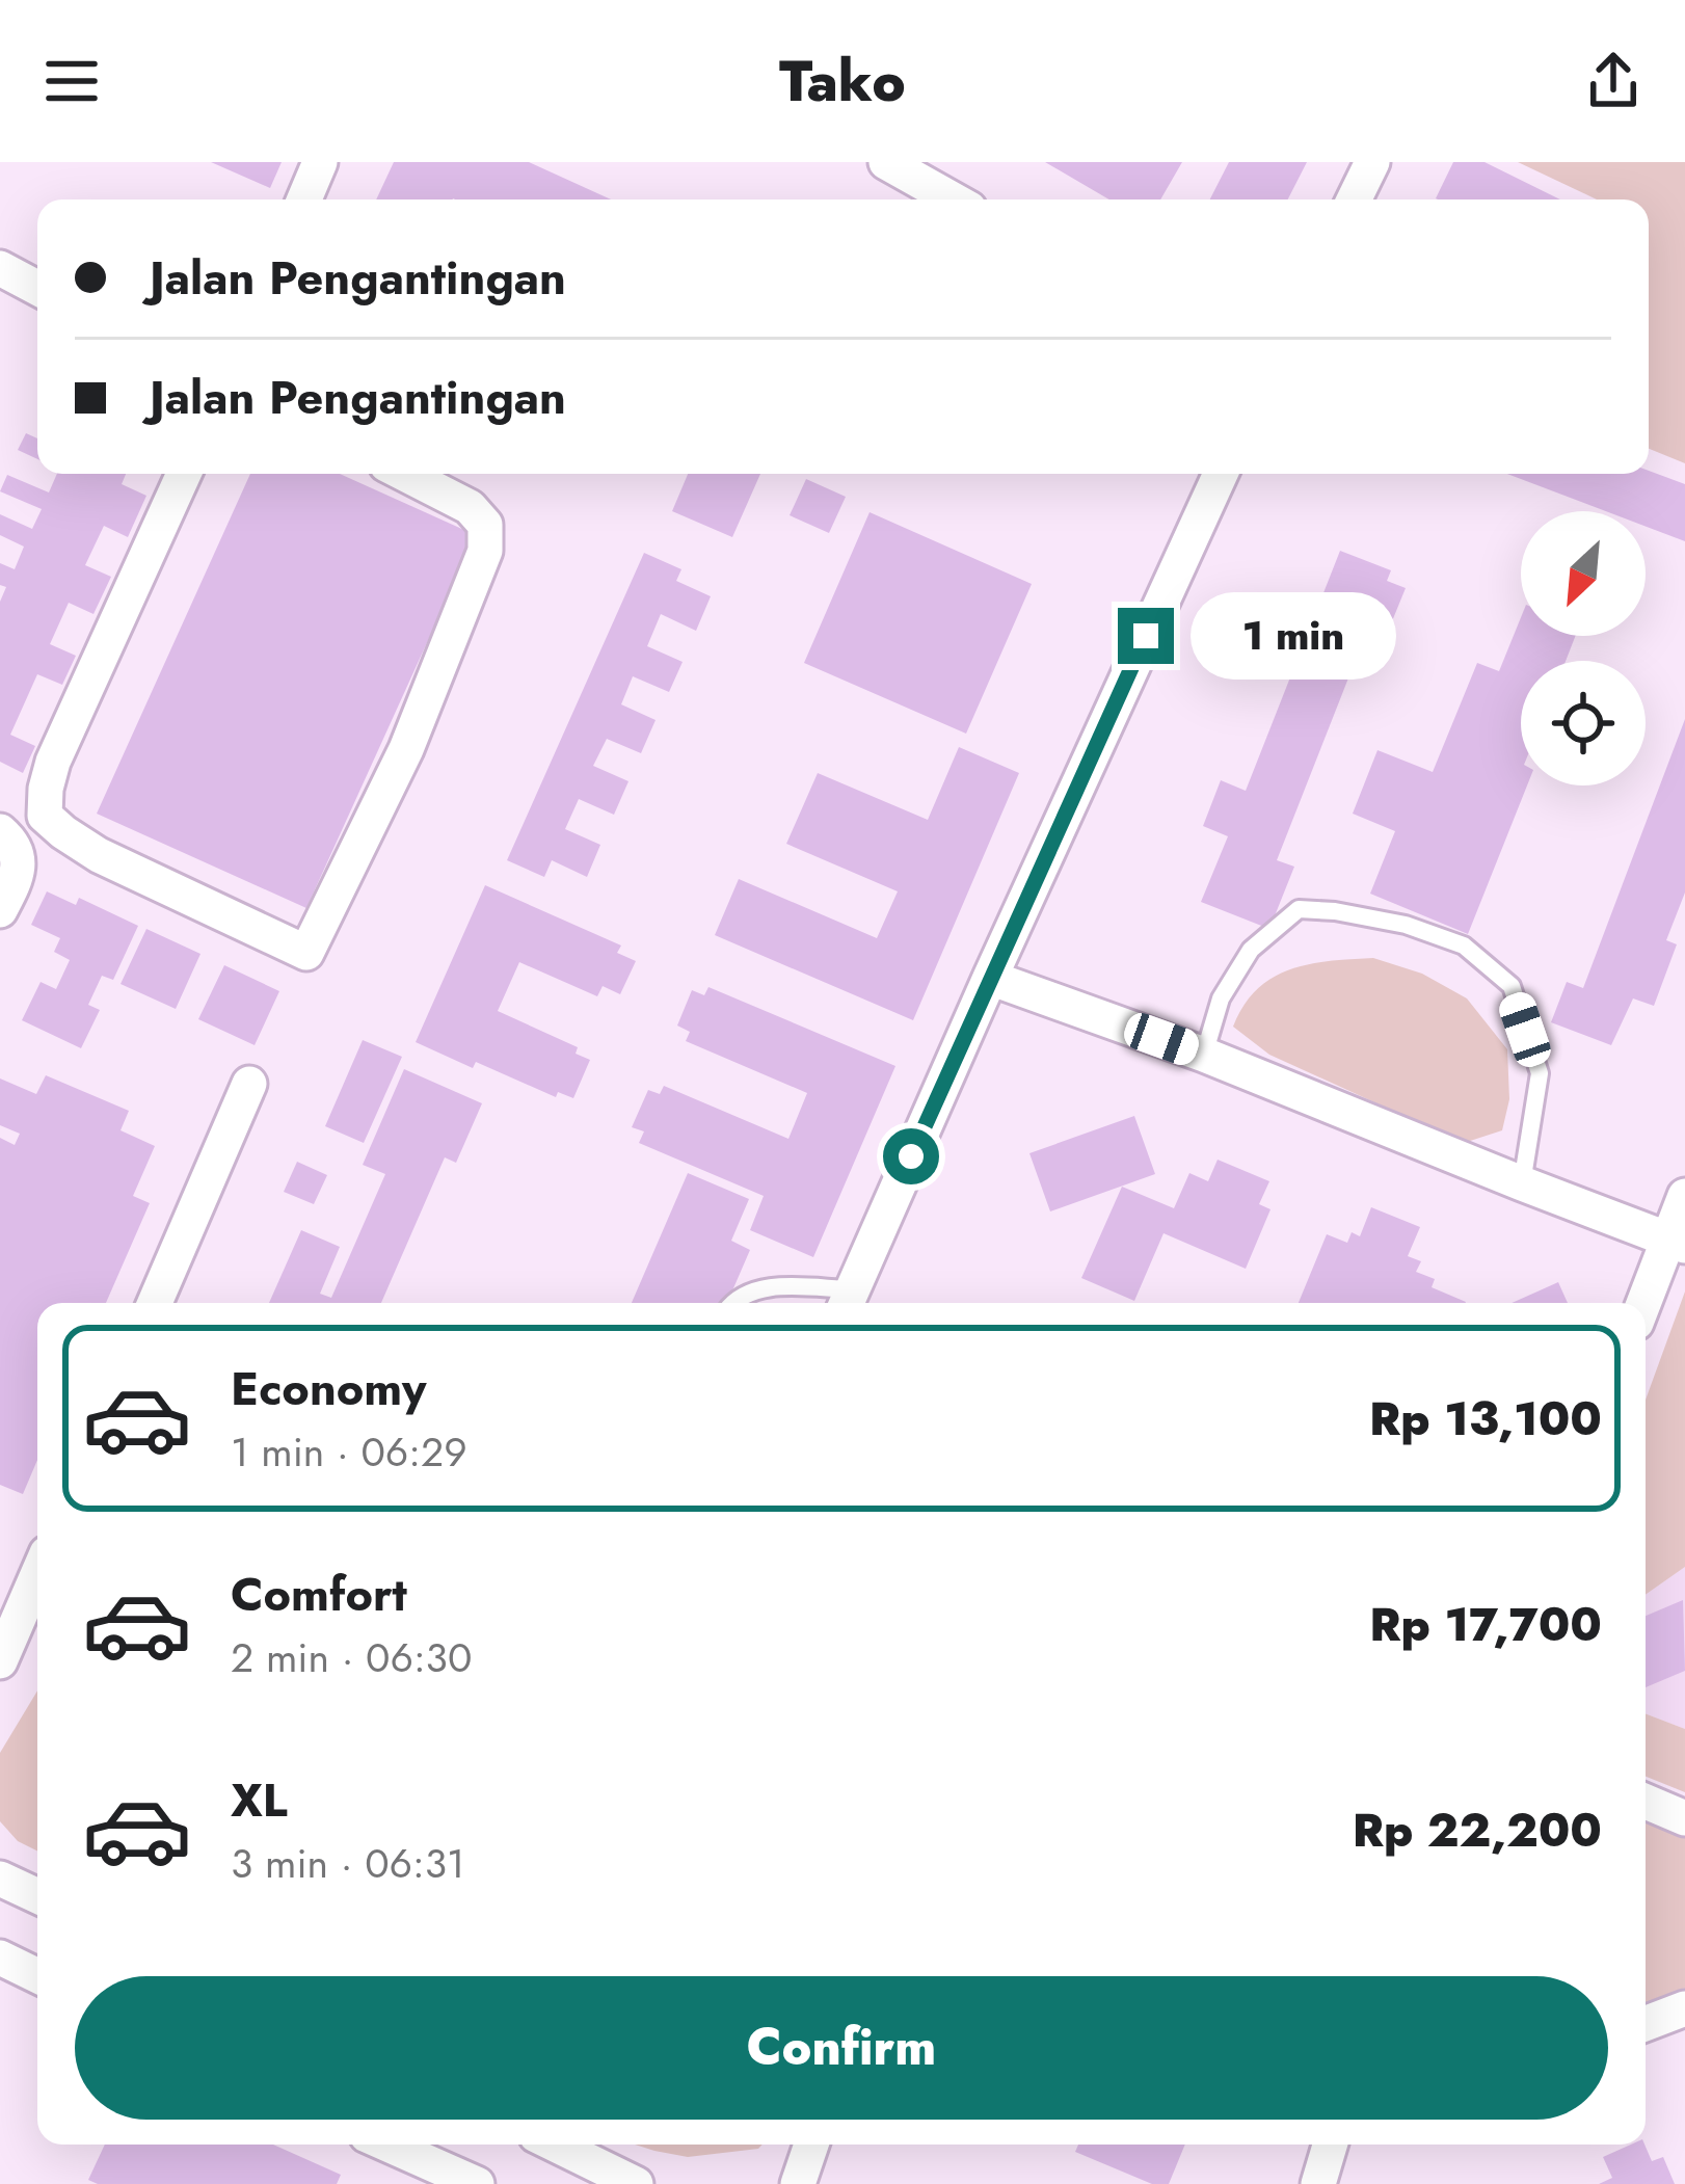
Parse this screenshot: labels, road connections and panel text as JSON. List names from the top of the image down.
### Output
{
  "north": "bottom left",
  "page": {
    "header": "Tako",
    "banner": ["Jalan Pengantingan", "Jalan Pengantingan"],
    "bubble": "1 min",
    "list": [
      {
        "name": "Economy",
        "note": "1 min · 06:29",
        "value": "Rp 13,100"
      },
      {
        "name": "Comfort",
        "note": "2 min · 06:30",
        "value": "Rp 17,700"
      },
      {
        "name": "XL",
        "note": "3 min · 06:31",
        "value": "Rp 22,200"
      }
    ],
    "buttons": "Confirm"
  }
}
